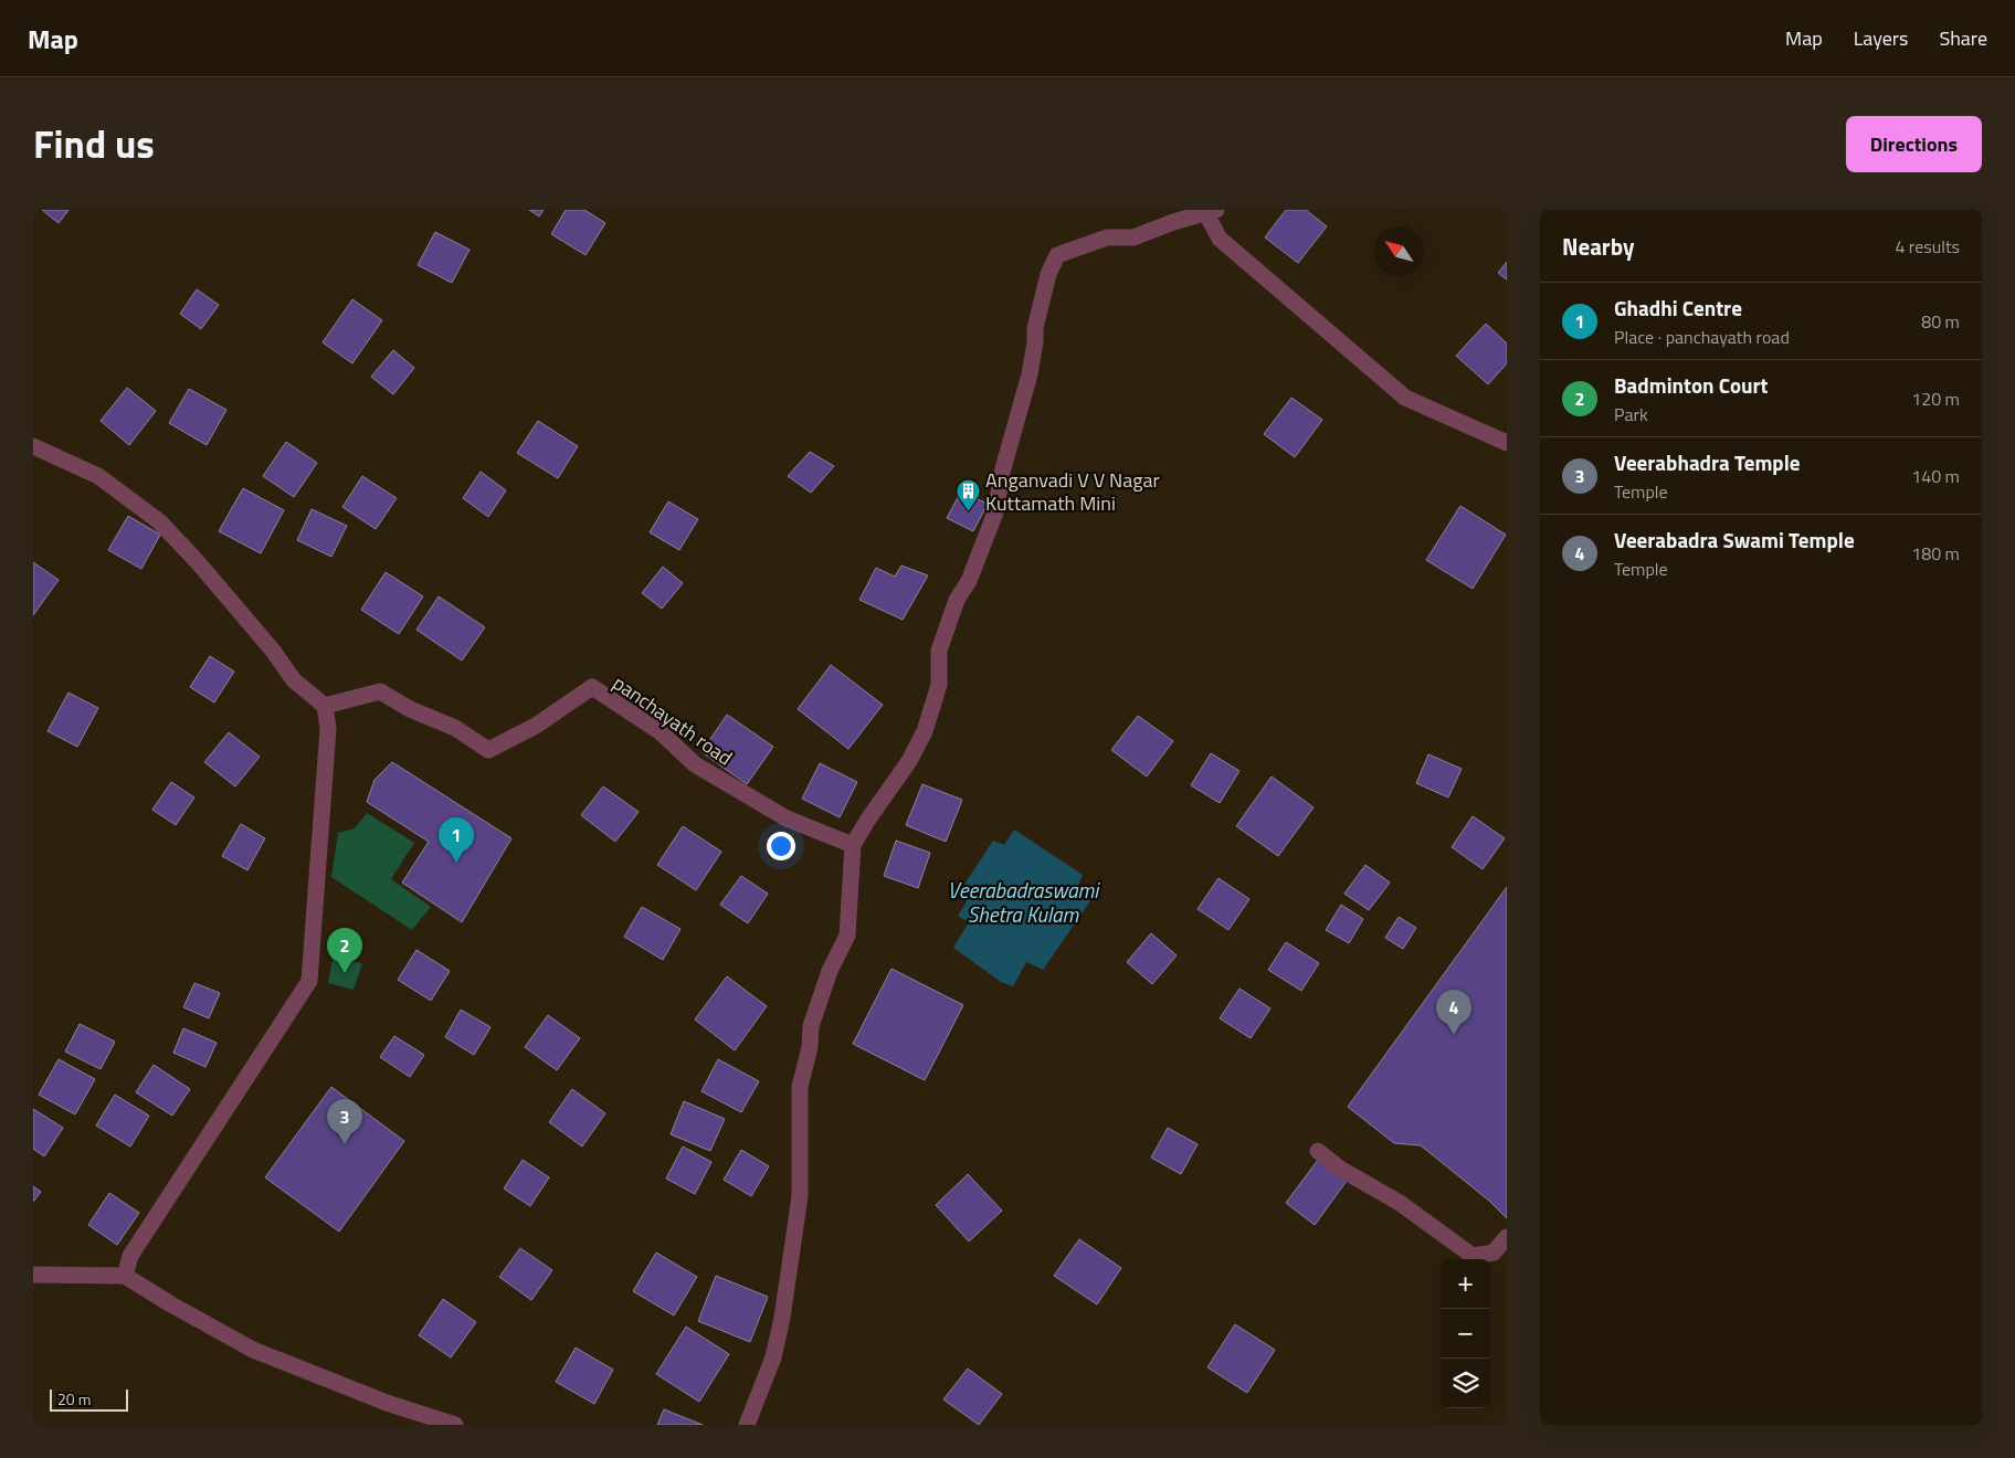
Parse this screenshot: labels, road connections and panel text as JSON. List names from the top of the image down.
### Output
{
  "streets": {
    "street": ["panchayath road"]
  },
  "water": ["Veerabadraswami Shetra Kulam"],
  "places": {
    "building": ["Anganvadi V V Nagar Kuttamath Mini"]
  },
  "scale_bar": "20 m",
  "north": "top left",
  "page": {
    "header": "Map",
    "nav": ["Map", "Layers", "Share"],
    "title": "Find us",
    "buttons": "Directions",
    "heading": ["Nearby", "4 results"],
    "list": [
      {
        "mark": "1",
        "name": "Ghadhi Centre",
        "note": "Place · panchayath road",
        "value": "80 m"
      },
      {
        "mark": "2",
        "name": "Badminton Court",
        "note": "Park",
        "value": "120 m"
      },
      {
        "mark": "3",
        "name": "Veerabhadra Temple",
        "note": "Temple",
        "value": "140 m"
      },
      {
        "mark": "4",
        "name": "Veerabadra Swami Temple",
        "note": "Temple",
        "value": "180 m"
      }
    ],
    "pins": [
      "1",
      "2",
      "4",
      "3"
    ],
    "map_buttons": ["+", "−"],
    "scale": "20 m"
  }
}
